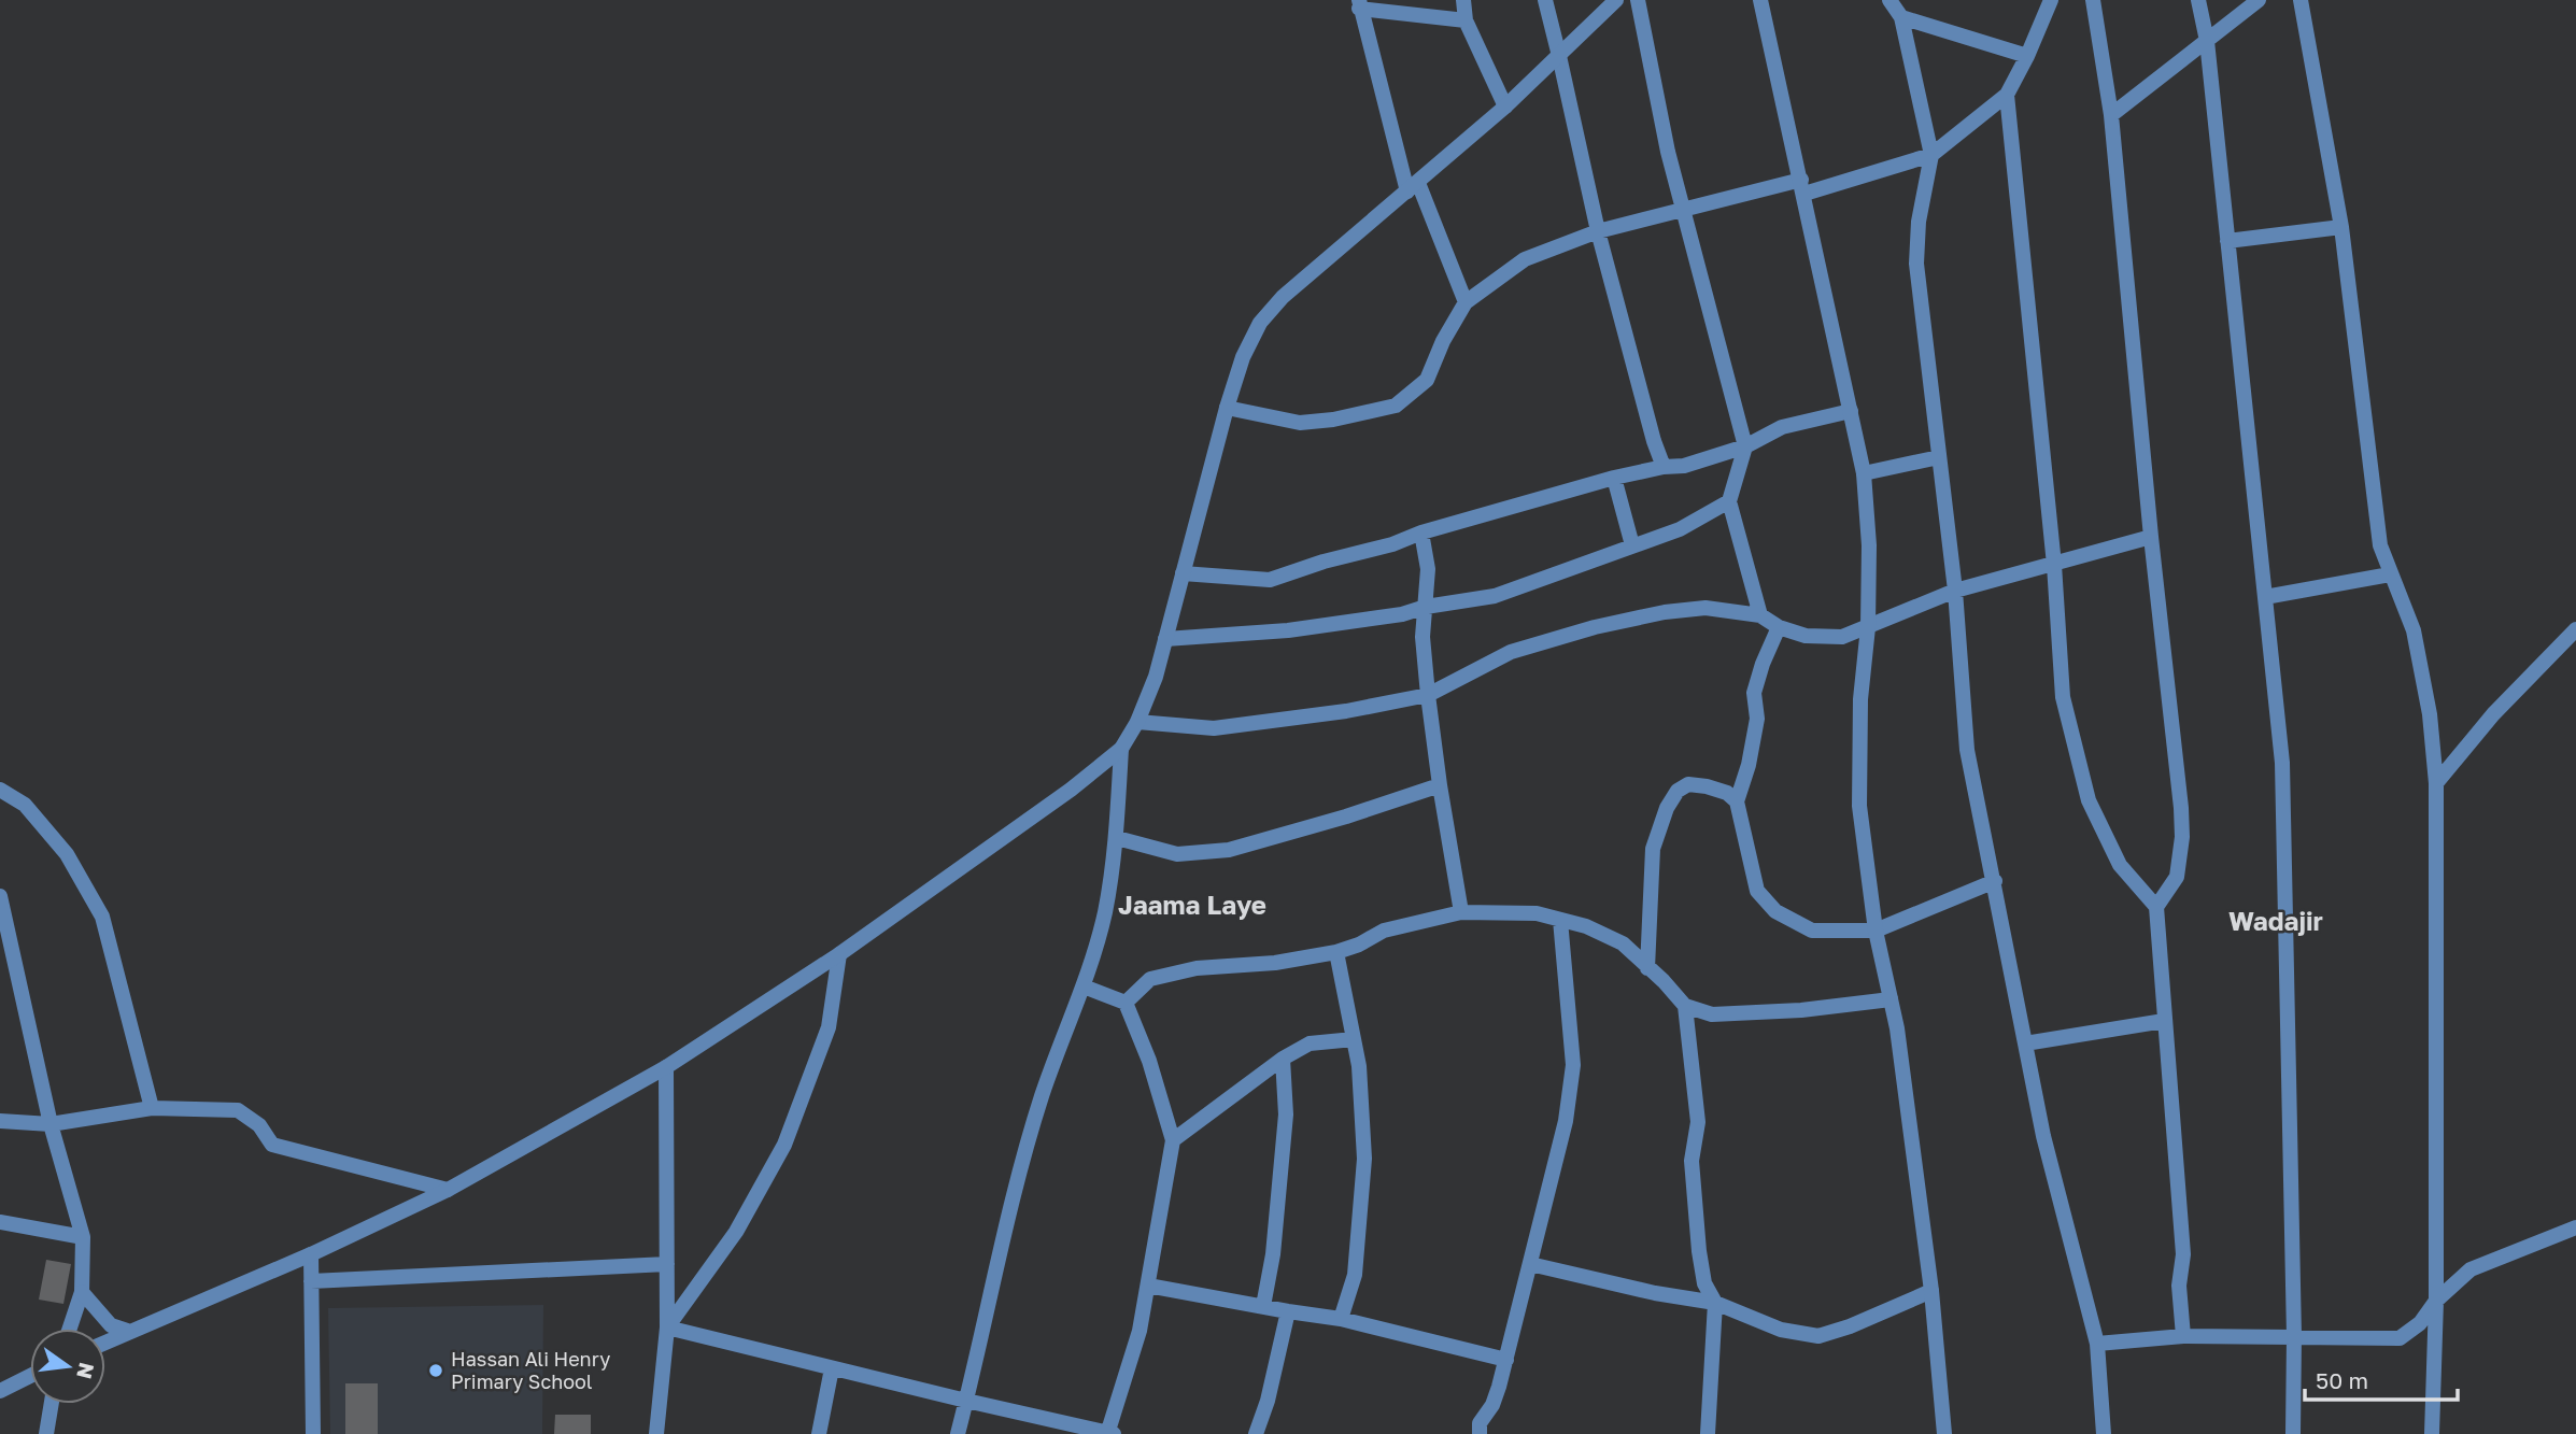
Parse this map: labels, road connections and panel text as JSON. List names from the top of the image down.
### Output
{
  "districts": ["Jaama Laye", "Wadajir"],
  "places": ["Hassan Ali Henry Primary School"],
  "scale_bar": "50 m",
  "north": "right"
}
